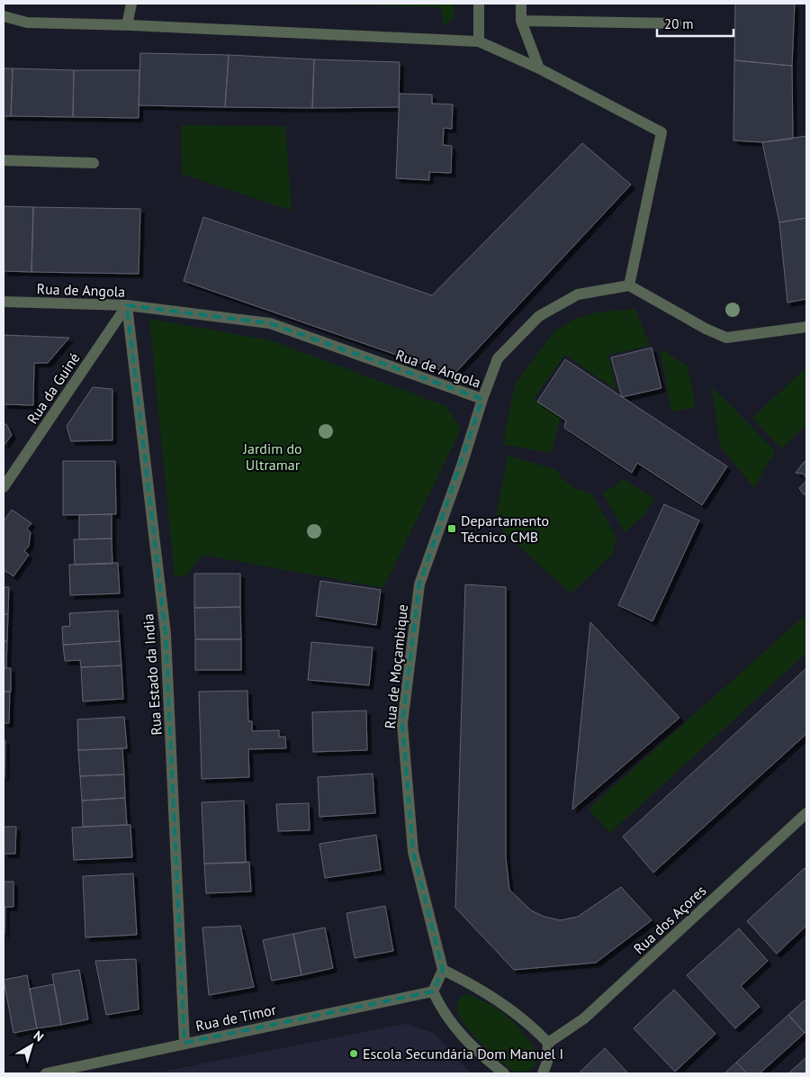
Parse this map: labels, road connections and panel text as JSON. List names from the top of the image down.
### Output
{
  "streets": {
    "street": [
      "Rua de Angola",
      "Rua da Guiné",
      "Rua de Moçambique",
      "Rua Estado da India",
      "Rua dos Açores",
      "Rua de Timor"
    ]
  },
  "crossings": [
    ["Rua de Angola", "Rua da Guiné"],
    ["Rua de Angola", "Rua de Moçambique"],
    ["Rua de Angola", "Rua Estado da India"],
    ["Rua da Guiné", "Rua Estado da India"],
    ["Rua Estado da India", "Rua de Timor"]
  ],
  "parks": ["Jardim do Ultramar"],
  "places": {
    "transit": ["Departamento Técnico CMB"],
    "other": ["Escola Secundária Dom Manuel I"]
  },
  "scale_bar": "20 m",
  "north": "top right"
}
